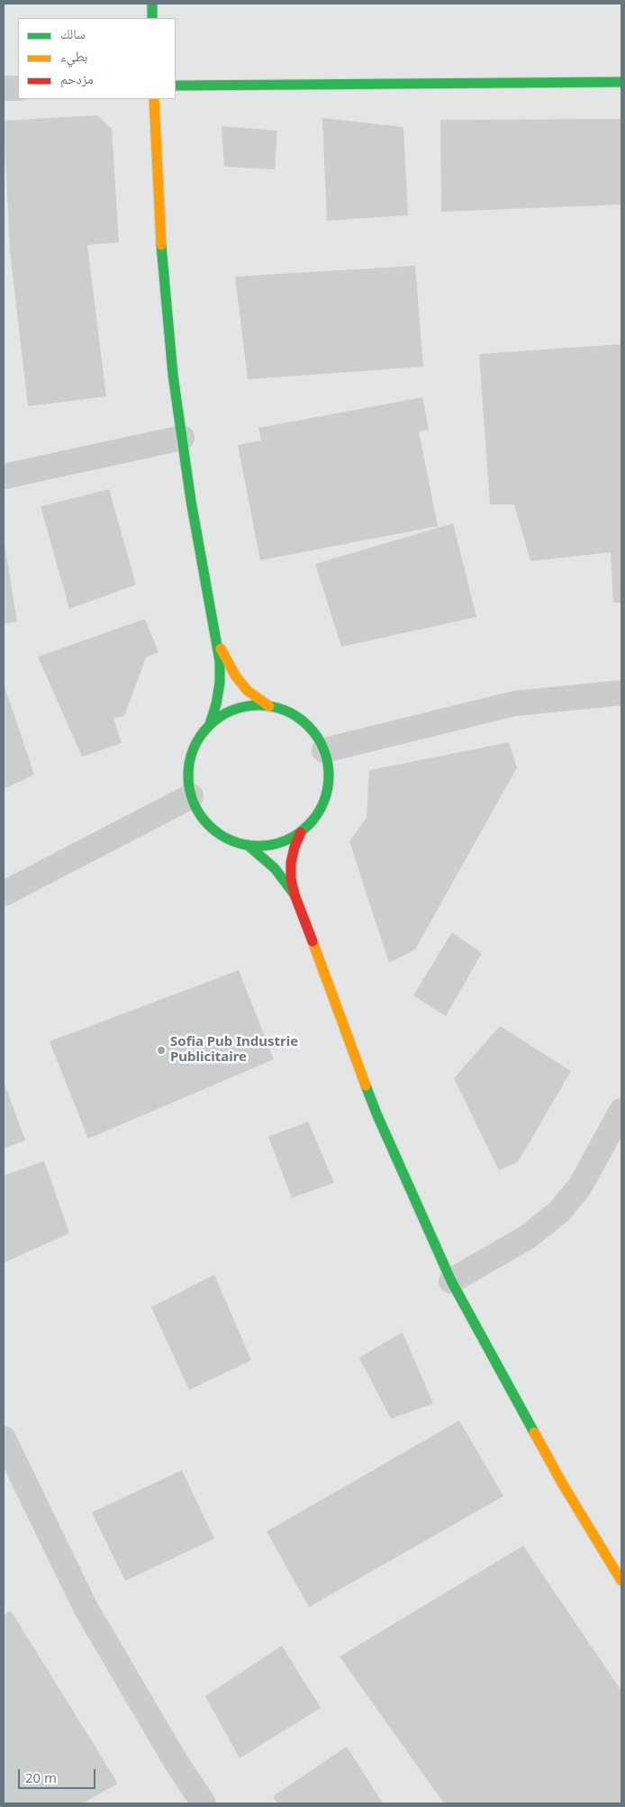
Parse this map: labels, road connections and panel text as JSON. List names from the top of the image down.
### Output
{
  "places": ["Sofia Pub Industrie Publicitaire"],
  "legend": ["سالك", "بطيء", "مزدحم"],
  "scale_bar": "20 m"
}
